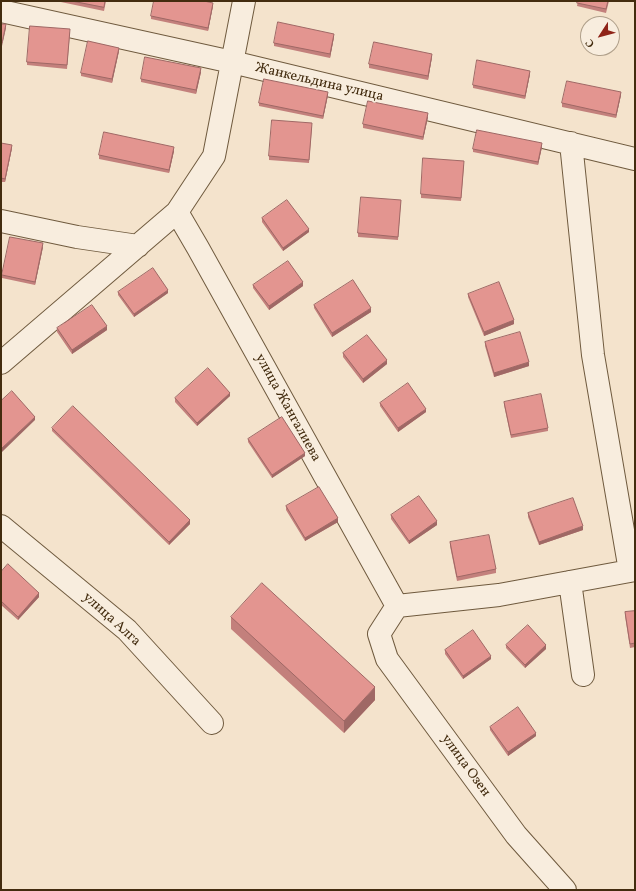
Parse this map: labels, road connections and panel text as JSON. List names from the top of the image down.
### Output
{
  "streets": {
    "street": [
      "Жанкельдина улица",
      "улица Жангалиева",
      "улица Алга",
      "улица Озен"
    ]
  },
  "crossings": [
    ["улица Жангалиева", "улица Озен"]
  ],
  "north": "bottom left"
}
